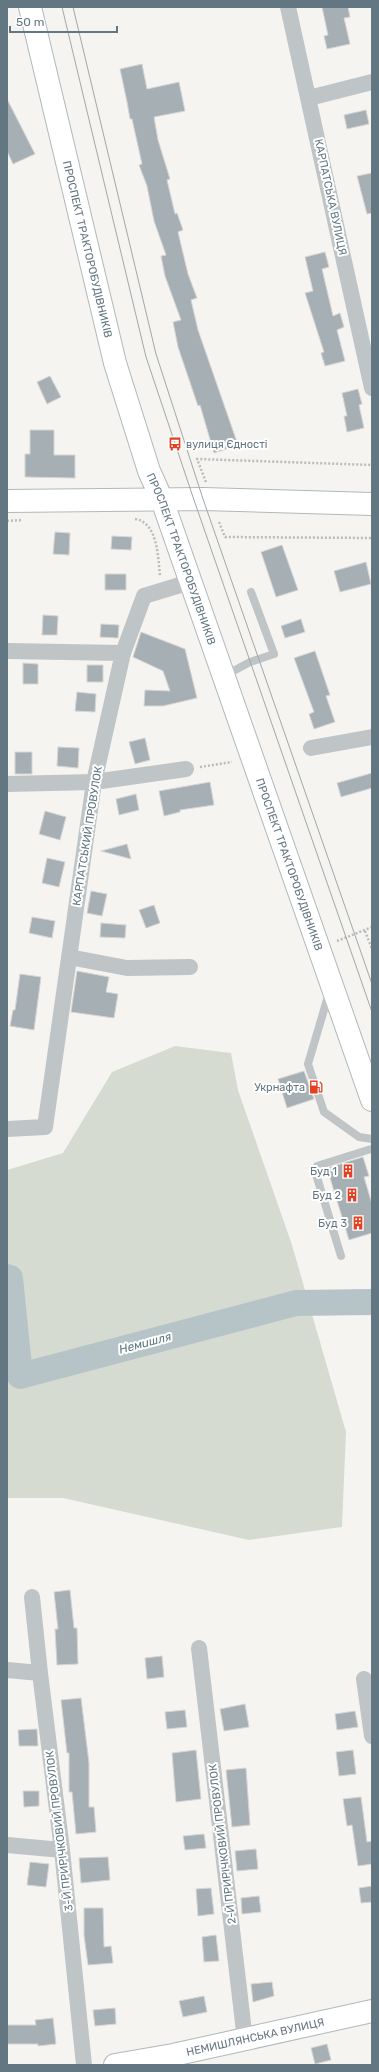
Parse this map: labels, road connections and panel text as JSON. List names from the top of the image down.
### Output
{
  "streets": {
    "main road": ["ПРОСПЕКТ ТРАКТОРОБУДІВНИКІВ", "НЕМИШЛЯНСЬКА ВУЛИЦЯ"],
    "street": [
      "КАРПАТСЬКА ВУЛИЦЯ",
      "КАРПАТСЬКИЙ ПРОВУЛОК",
      "3-Й ПРИРІЧКОВИЙ ПРОВУЛОК",
      "2-Й ПРИРІЧКОВИЙ ПРОВУЛОК"
    ]
  },
  "crossings": [
    ["ПРОСПЕКТ ТРАКТОРОБУДІВНИКІВ", "КАРПАТСЬКИЙ ПРОВУЛОК"],
    ["2-Й ПРИРІЧКОВИЙ ПРОВУЛОК", "НЕМИШЛЯНСЬКА ВУЛИЦЯ"]
  ],
  "water": ["Немишля"],
  "places": {
    "bus stop": ["вулиця Єдності"],
    "fuel station": ["Укрнафта"],
    "building": ["Буд 1", "Буд 2", "Буд 3"]
  },
  "scale_bar": "50 m"
}
